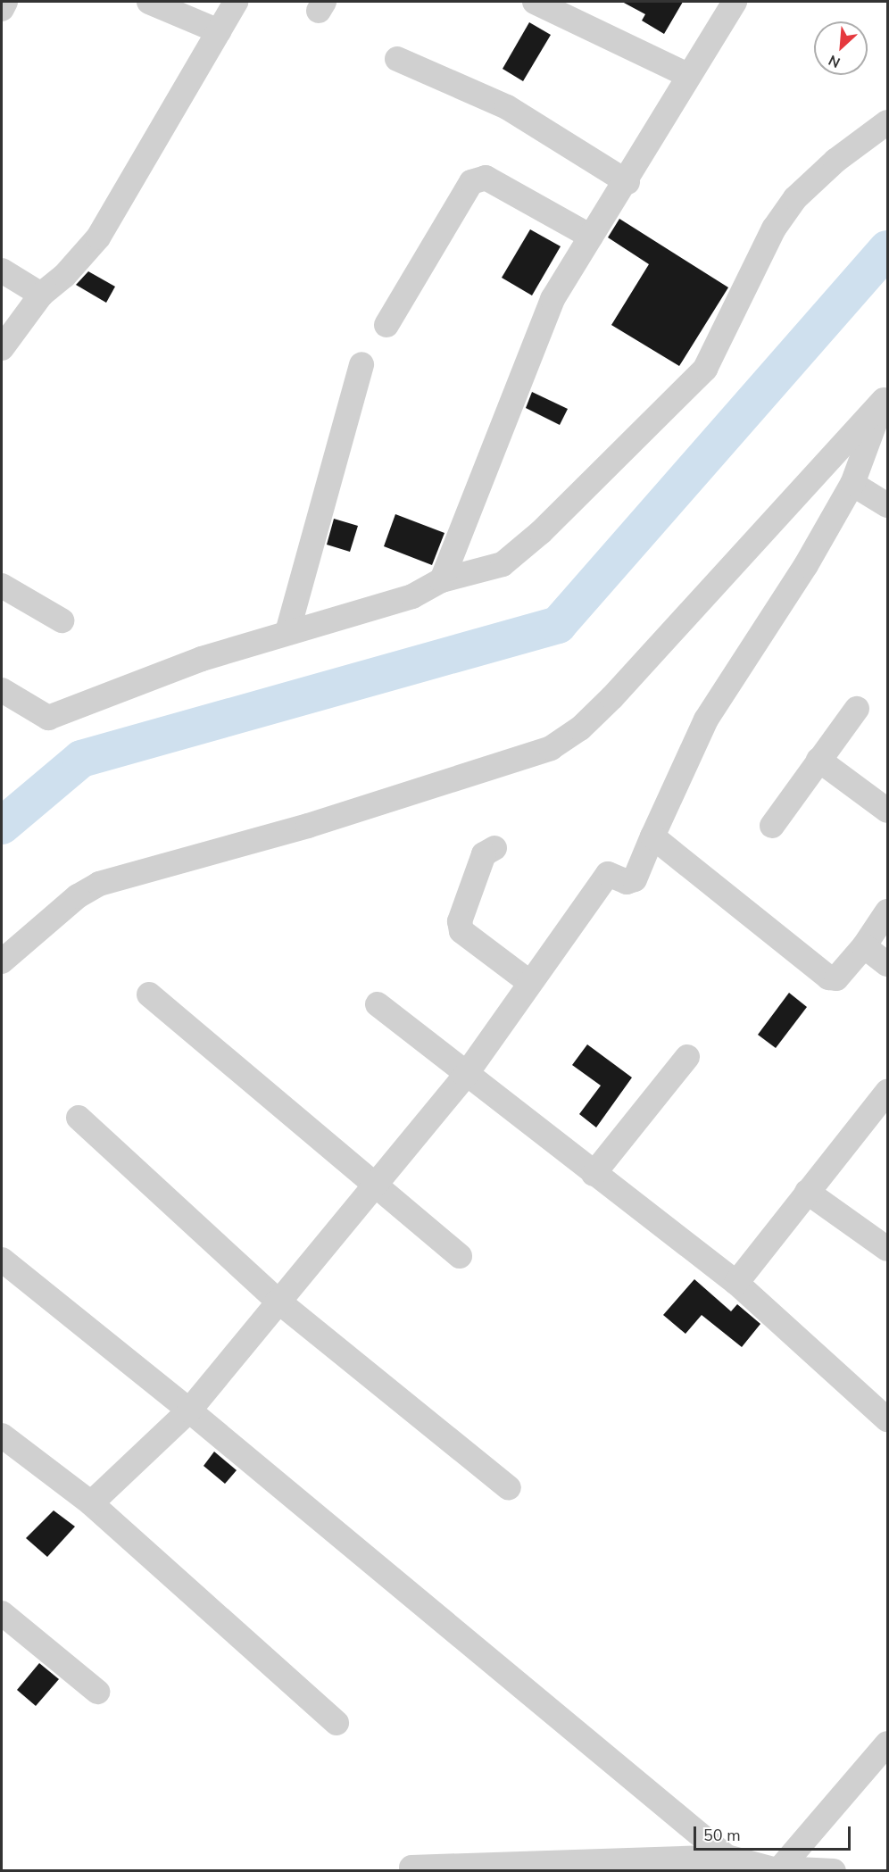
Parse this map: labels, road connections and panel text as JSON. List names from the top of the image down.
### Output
{
  "scale_bar": "50 m",
  "north": "bottom left"
}
